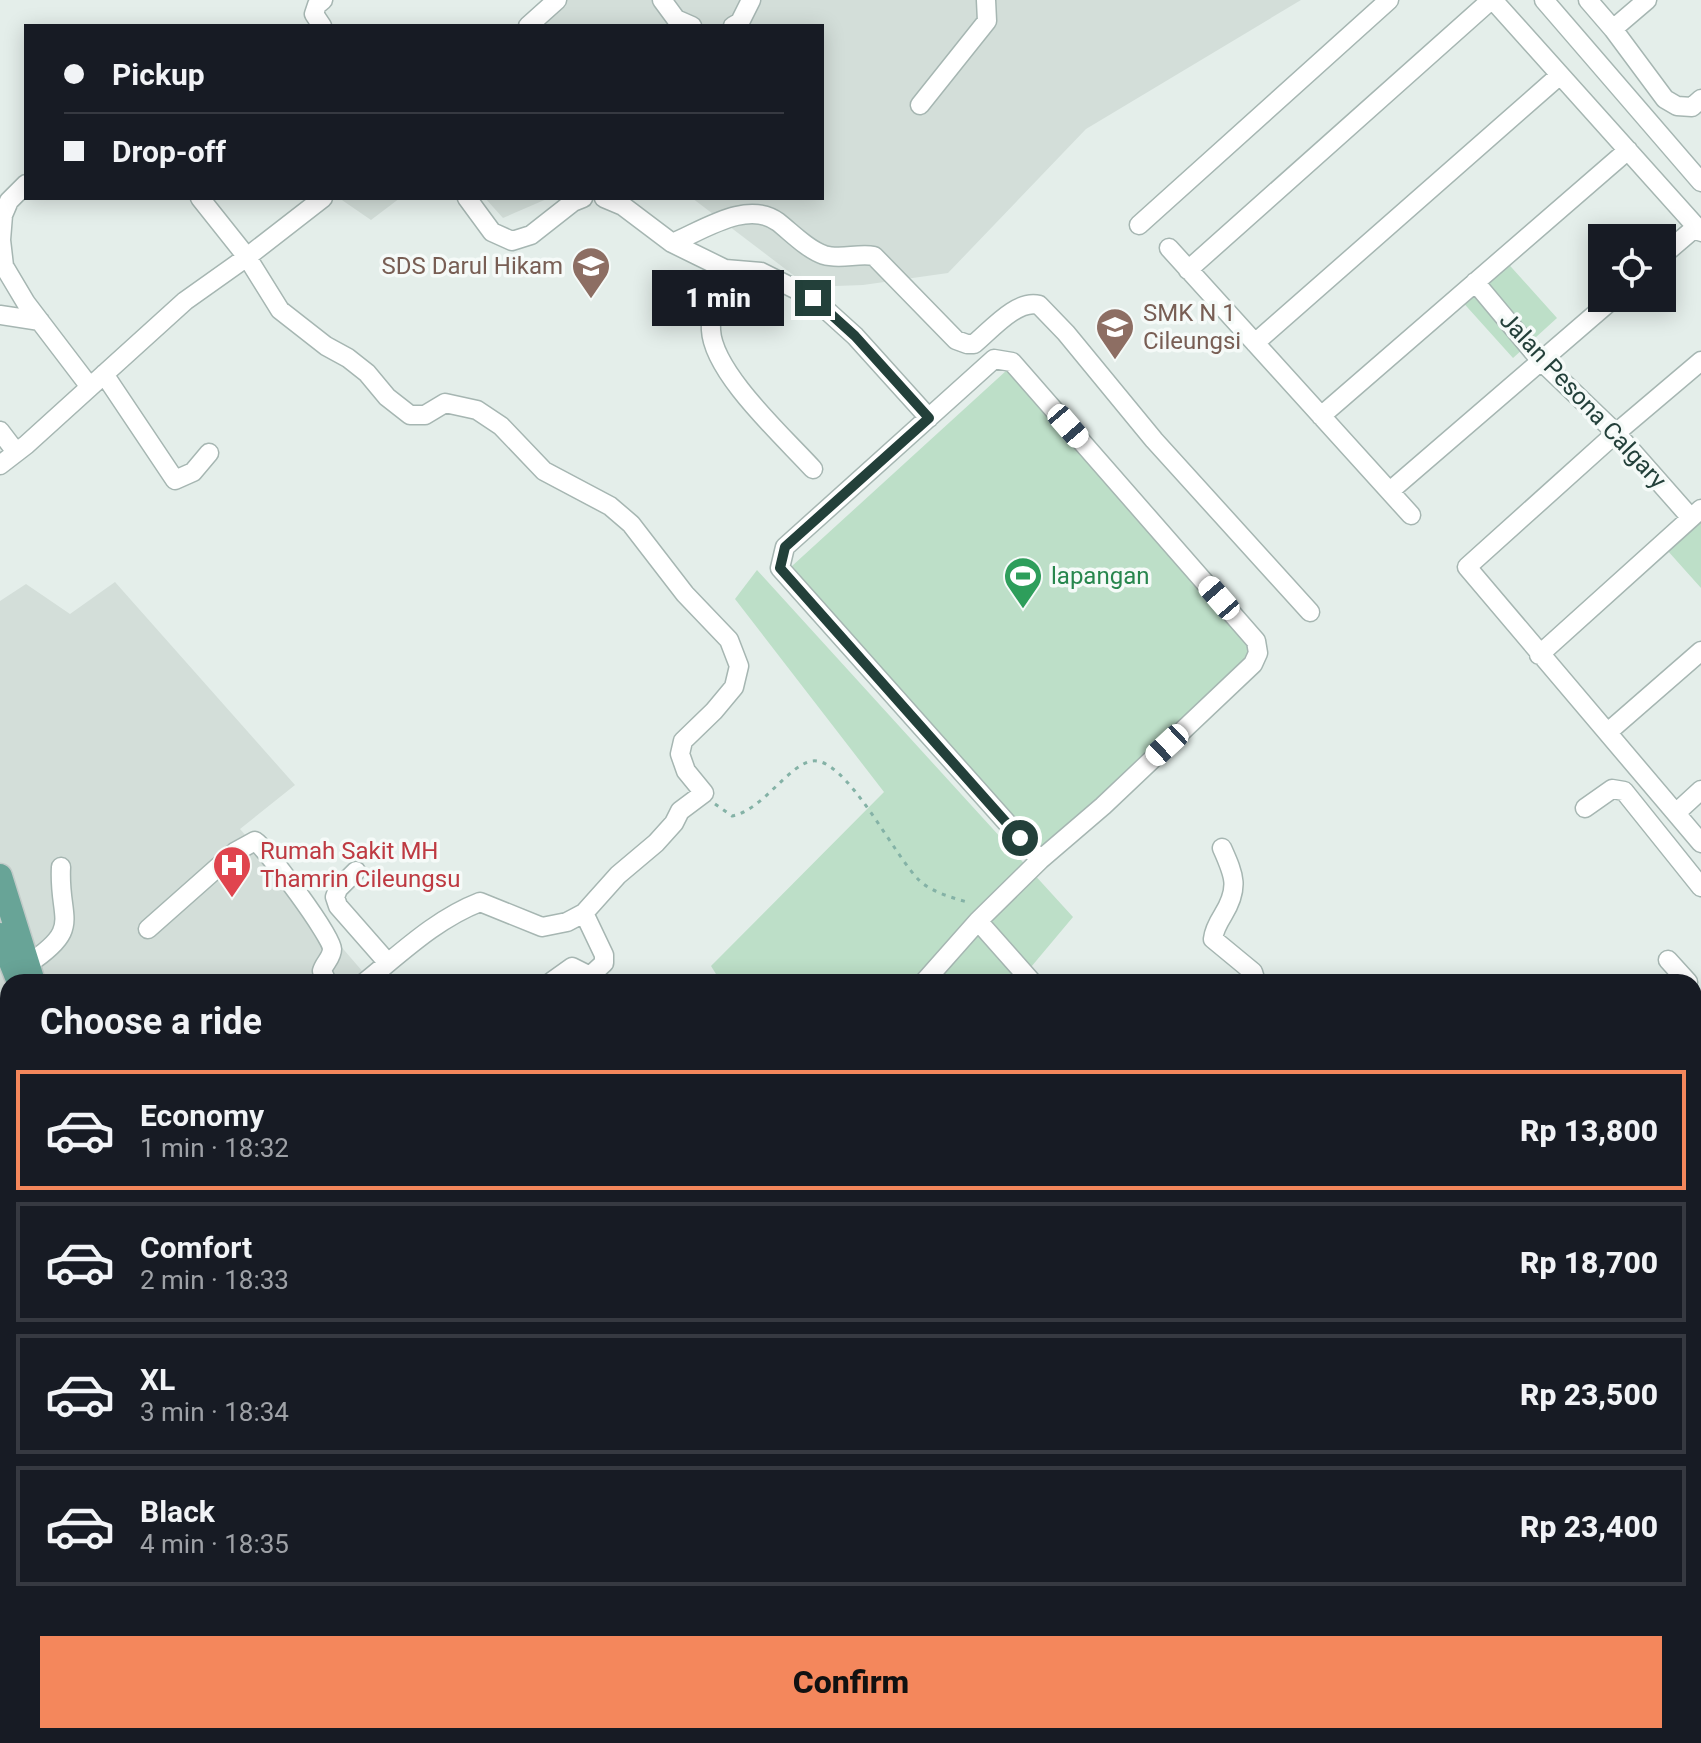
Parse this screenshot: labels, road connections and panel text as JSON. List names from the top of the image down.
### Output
{
  "streets": {
    "street": ["Jalan Pesona Calgary"]
  },
  "places": {
    "school or university": ["SDS Darul Hikam", "SMK N 1 Cileungsi"],
    "sports": ["lapangan"],
    "hospital": ["Rumah Sakit MH Thamrin Cileungsu"]
  },
  "page": {
    "banner": ["Pickup", "Drop-off"],
    "bubble": "1 min",
    "heading": "Choose a ride",
    "list": [
      {
        "name": "Economy",
        "note": "1 min · 18:32",
        "value": "Rp 13,800"
      },
      {
        "name": "Comfort",
        "note": "2 min · 18:33",
        "value": "Rp 18,700"
      },
      {
        "name": "XL",
        "note": "3 min · 18:34",
        "value": "Rp 23,500"
      },
      {
        "name": "Black",
        "note": "4 min · 18:35",
        "value": "Rp 23,400"
      }
    ],
    "buttons": "Confirm"
  }
}
